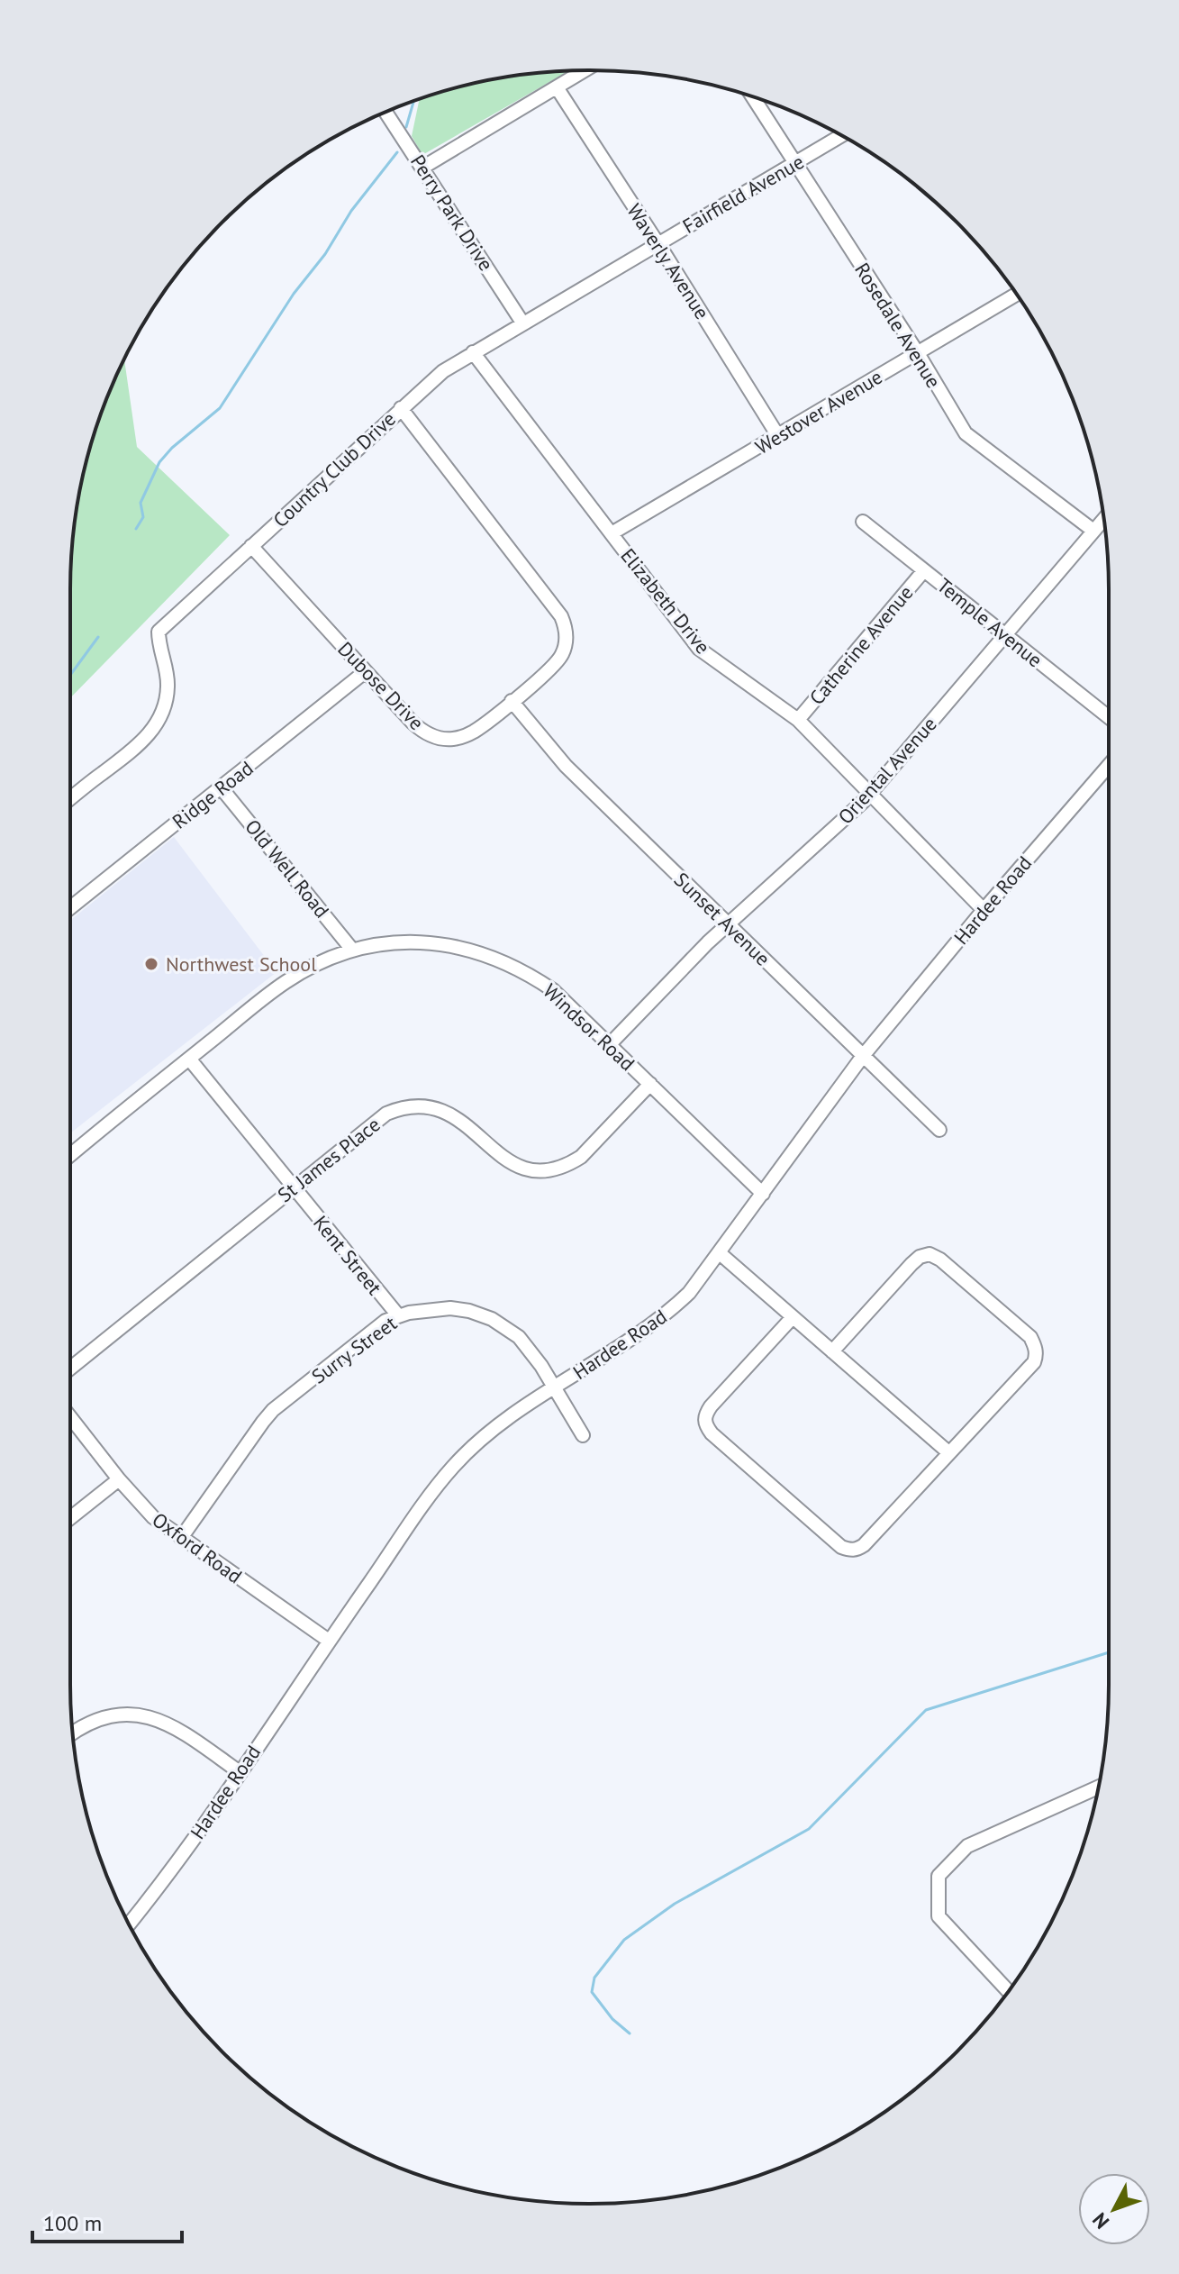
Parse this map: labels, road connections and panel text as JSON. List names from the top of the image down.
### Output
{
  "streets": {
    "street": [
      "Fairfield Avenue",
      "Perry Park Drive",
      "Waverly Avenue",
      "Rosedale Avenue",
      "Westover Avenue",
      "Country Club Drive",
      "Elizabeth Drive",
      "Temple Avenue",
      "Catherine Avenue",
      "Dubose Drive",
      "Oriental Avenue",
      "Ridge Road",
      "Old Well Road",
      "Hardee Road",
      "Sunset Avenue",
      "Windsor Road",
      "St James Place",
      "Kent Street",
      "Surry Street",
      "Oxford Road"
    ]
  },
  "crossings": [
    ["Fairfield Avenue", "Perry Park Drive"],
    ["Fairfield Avenue", "Waverly Avenue"],
    ["Fairfield Avenue", "Rosedale Avenue"],
    ["Fairfield Avenue", "Country Club Drive"],
    ["Perry Park Drive", "Country Club Drive"],
    ["Waverly Avenue", "Westover Avenue"],
    ["Rosedale Avenue", "Westover Avenue"],
    ["Rosedale Avenue", "Oriental Avenue"],
    ["Westover Avenue", "Elizabeth Drive"],
    ["Country Club Drive", "Elizabeth Drive"],
    ["Country Club Drive", "Dubose Drive"],
    ["Elizabeth Drive", "Catherine Avenue"],
    ["Elizabeth Drive", "Oriental Avenue"],
    ["Elizabeth Drive", "Hardee Road"],
    ["Temple Avenue", "Catherine Avenue"],
    ["Temple Avenue", "Oriental Avenue"],
    ["Dubose Drive", "Ridge Road"],
    ["Dubose Drive", "Sunset Avenue"],
    ["Oriental Avenue", "Sunset Avenue"],
    ["Oriental Avenue", "Windsor Road"],
    ["Ridge Road", "Old Well Road"],
    ["Old Well Road", "Windsor Road"],
    ["Hardee Road", "Sunset Avenue"],
    ["Hardee Road", "Windsor Road"],
    ["Hardee Road", "Surry Street"],
    ["Hardee Road", "Oxford Road"],
    ["Windsor Road", "St James Place"],
    ["Windsor Road", "Kent Street"],
    ["St James Place", "Kent Street"],
    ["Kent Street", "Surry Street"],
    ["Surry Street", "Oxford Road"]
  ],
  "places": ["Northwest School"],
  "scale_bar": "100 m",
  "north": "bottom left"
}
